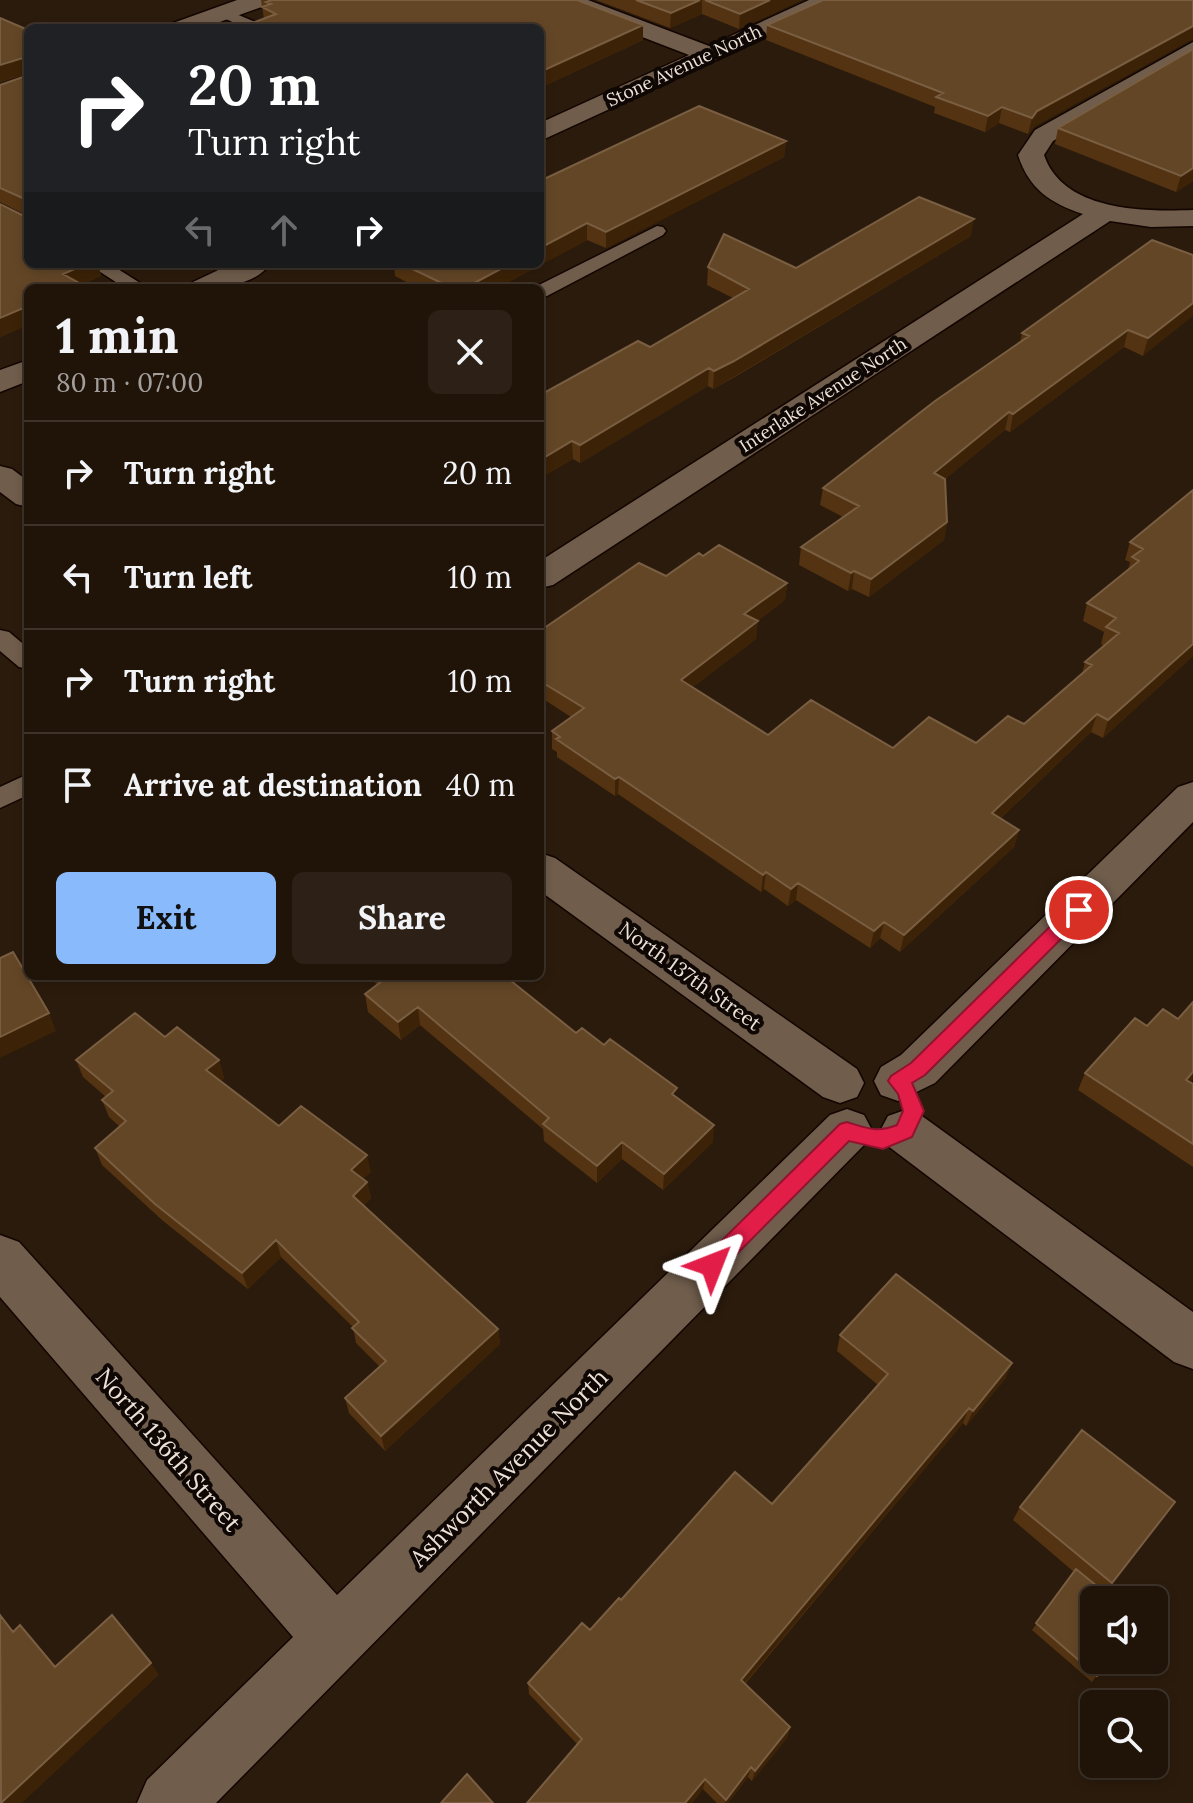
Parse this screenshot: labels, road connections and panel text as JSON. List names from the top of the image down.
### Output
{
  "streets": {
    "street": [
      "Stone Avenue North",
      "Interlake Avenue North",
      "North 137th Street",
      "North 136th Street",
      "Ashworth Avenue North"
    ]
  },
  "crossings": [
    ["North 137th Street", "Ashworth Avenue North"],
    ["North 136th Street", "Ashworth Avenue North"]
  ],
  "page": {
    "turn": ["20 m", "Turn right"],
    "heading": ["1 min", "80 m · 07:00"],
    "list": [
      {
        "name": "Turn right",
        "value": "20 m"
      },
      {
        "name": "Turn left",
        "value": "10 m"
      },
      {
        "name": "Turn right",
        "value": "10 m"
      },
      {
        "name": "Arrive at destination",
        "value": "40 m"
      }
    ],
    "buttons": ["Exit", "Share"]
  }
}
